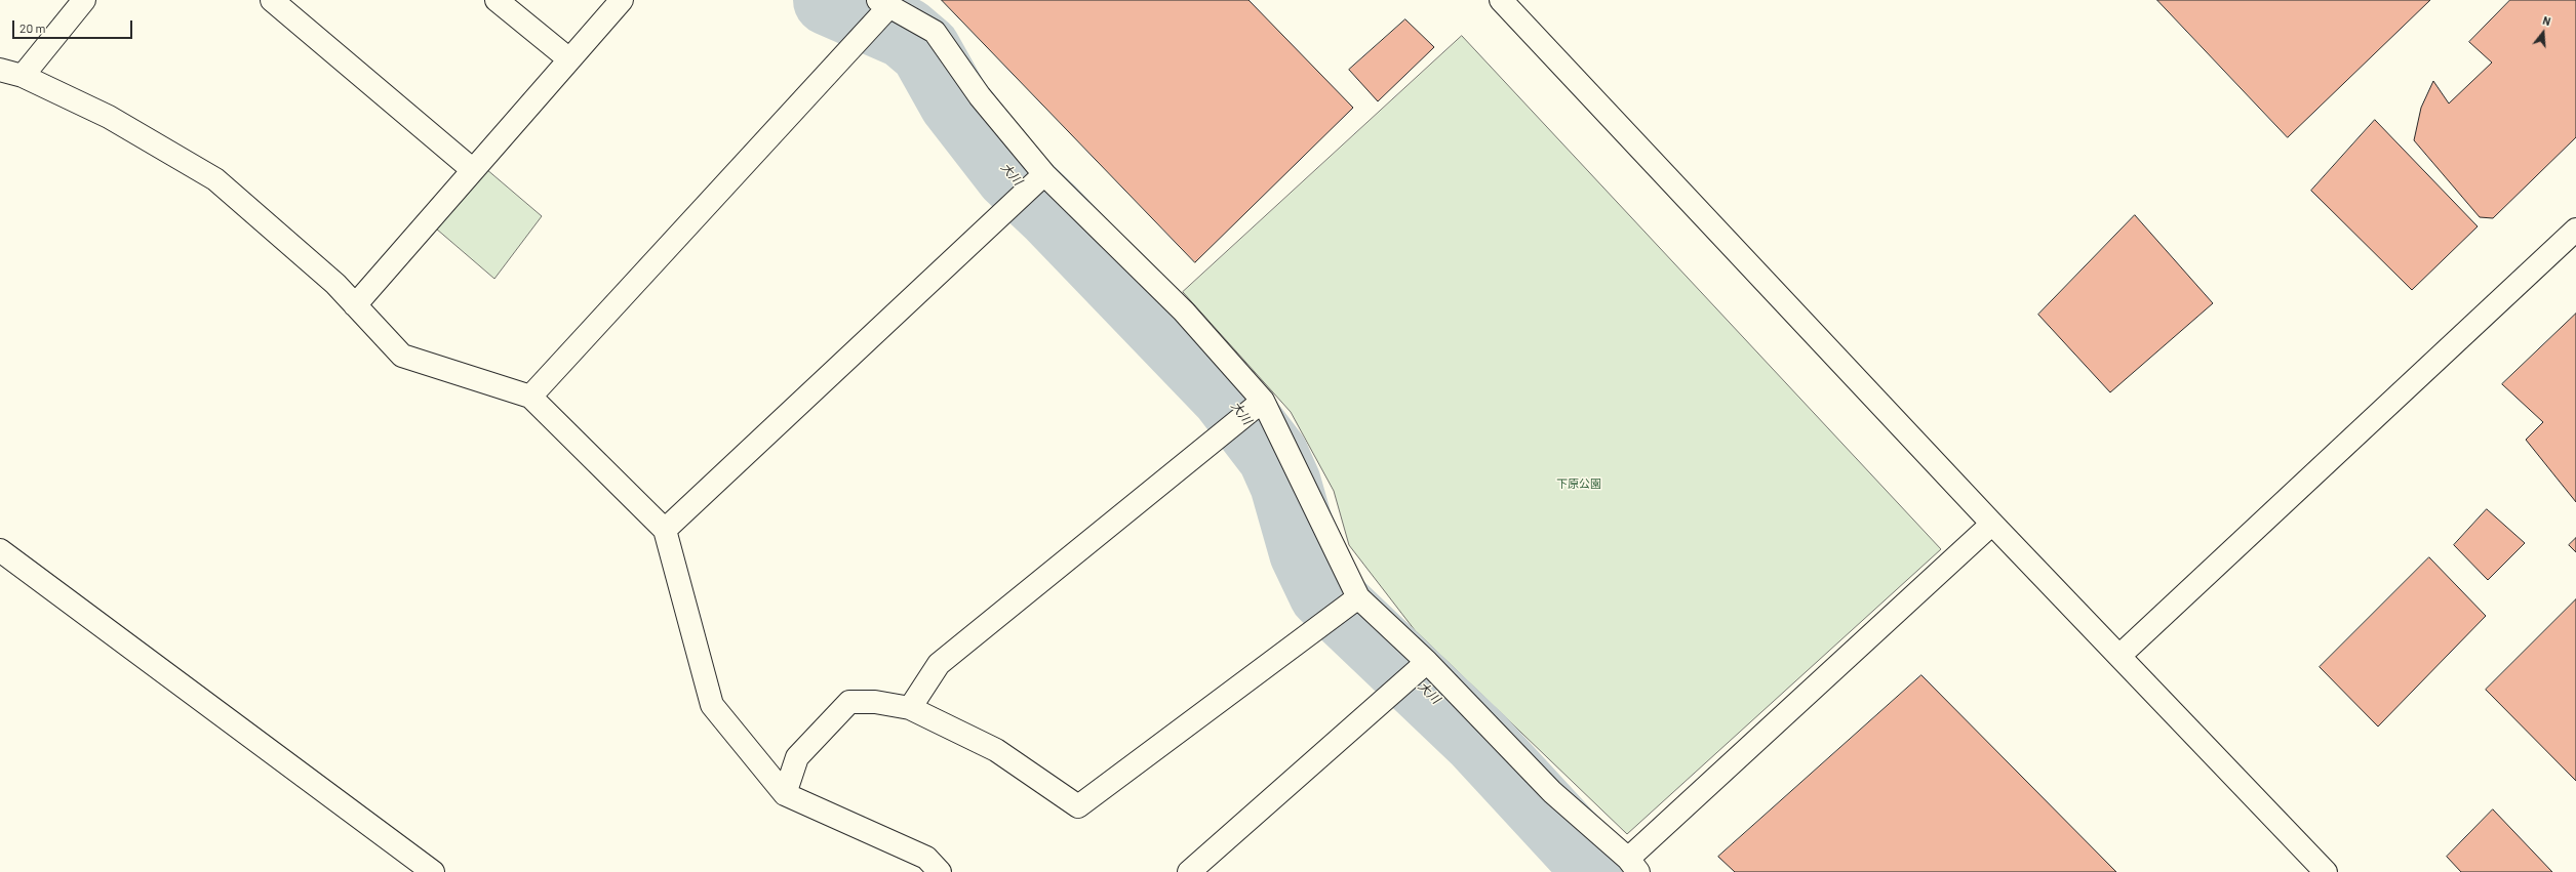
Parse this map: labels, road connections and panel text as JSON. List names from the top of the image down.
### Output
{
  "water": ["大川"],
  "parks": ["下原公園"],
  "scale_bar": "20 m",
  "north": "top"
}
